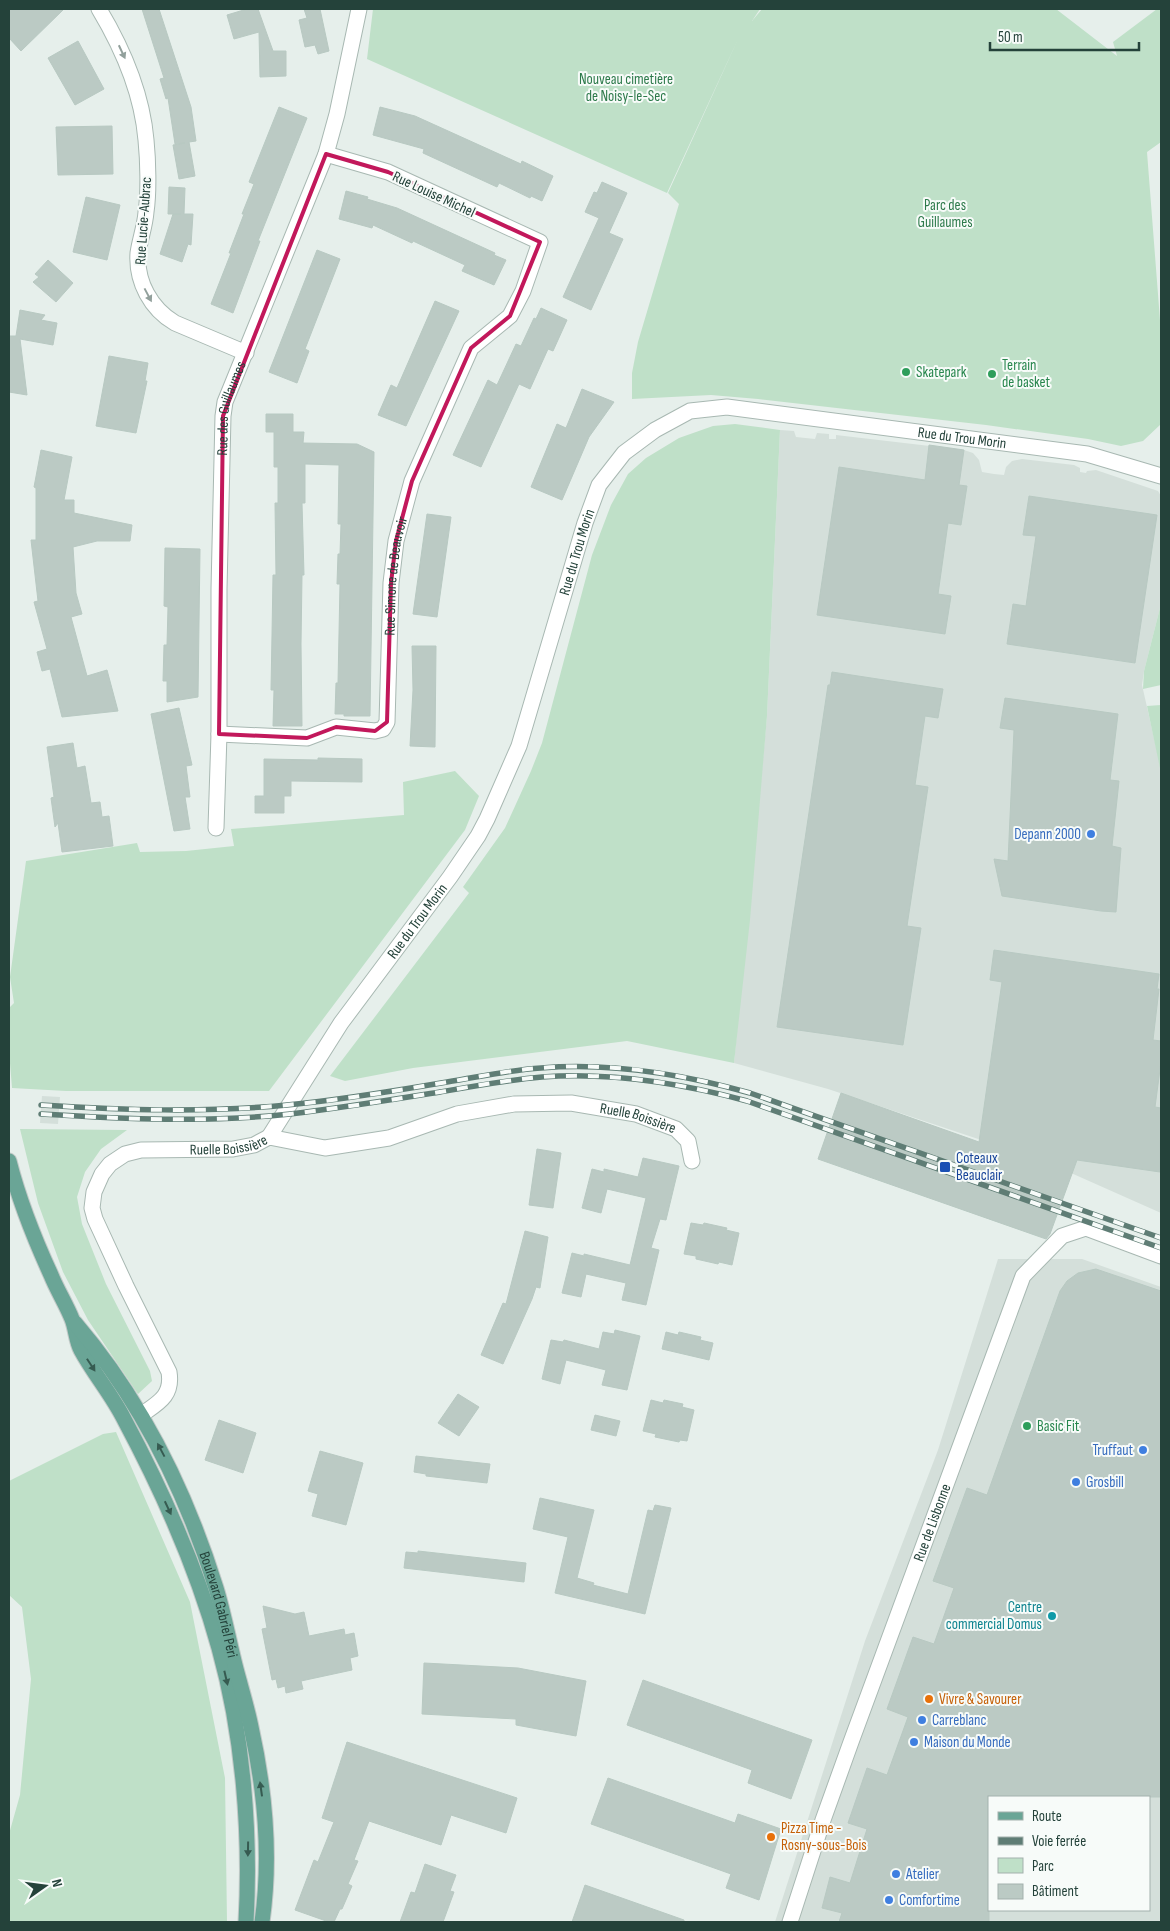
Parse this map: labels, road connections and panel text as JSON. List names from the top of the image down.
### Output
{
  "streets": {
    "main road": ["Boulevard Gabriel Péri"],
    "street": [
      "Rue Louise Michel",
      "Rue Lucie-Aubrac",
      "Rue des Guillaumes",
      "Rue du Trou Morin",
      "Rue Simone de Beauvoir",
      "Ruelle Boissière",
      "Rue de Lisbonne"
    ]
  },
  "crossings": [
    ["Rue Louise Michel", "Rue des Guillaumes"],
    ["Rue Louise Michel", "Rue Simone de Beauvoir"],
    ["Rue Lucie-Aubrac", "Rue des Guillaumes"],
    ["Rue des Guillaumes", "Rue Simone de Beauvoir"],
    ["Rue du Trou Morin", "Ruelle Boissière"],
    ["Ruelle Boissière", "Boulevard Gabriel Péri"]
  ],
  "one_way": ["Rue Lucie-Aubrac"],
  "parks": ["Nouveau cimetière de Noisy-le-Sec", "Parc des Guillaumes"],
  "places": {
    "other": [
      "Skatepark",
      "Terrain de basket",
      "Depann 2000",
      "Basic Fit",
      "Truffaut",
      "Grosbill",
      "Centre commercial Domus",
      "Vivre & Savourer",
      "Carreblanc",
      "Maison du Monde",
      "Pizza Time - Rosny-sous-Bois",
      "Atelier",
      "Comfortime"
    ],
    "transit": ["Coteaux Beauclair"]
  },
  "legend": [
    "Route",
    "Voie ferrée",
    "Parc",
    "Bâtiment"
  ],
  "scale_bar": "50 m",
  "north": "right"
}
